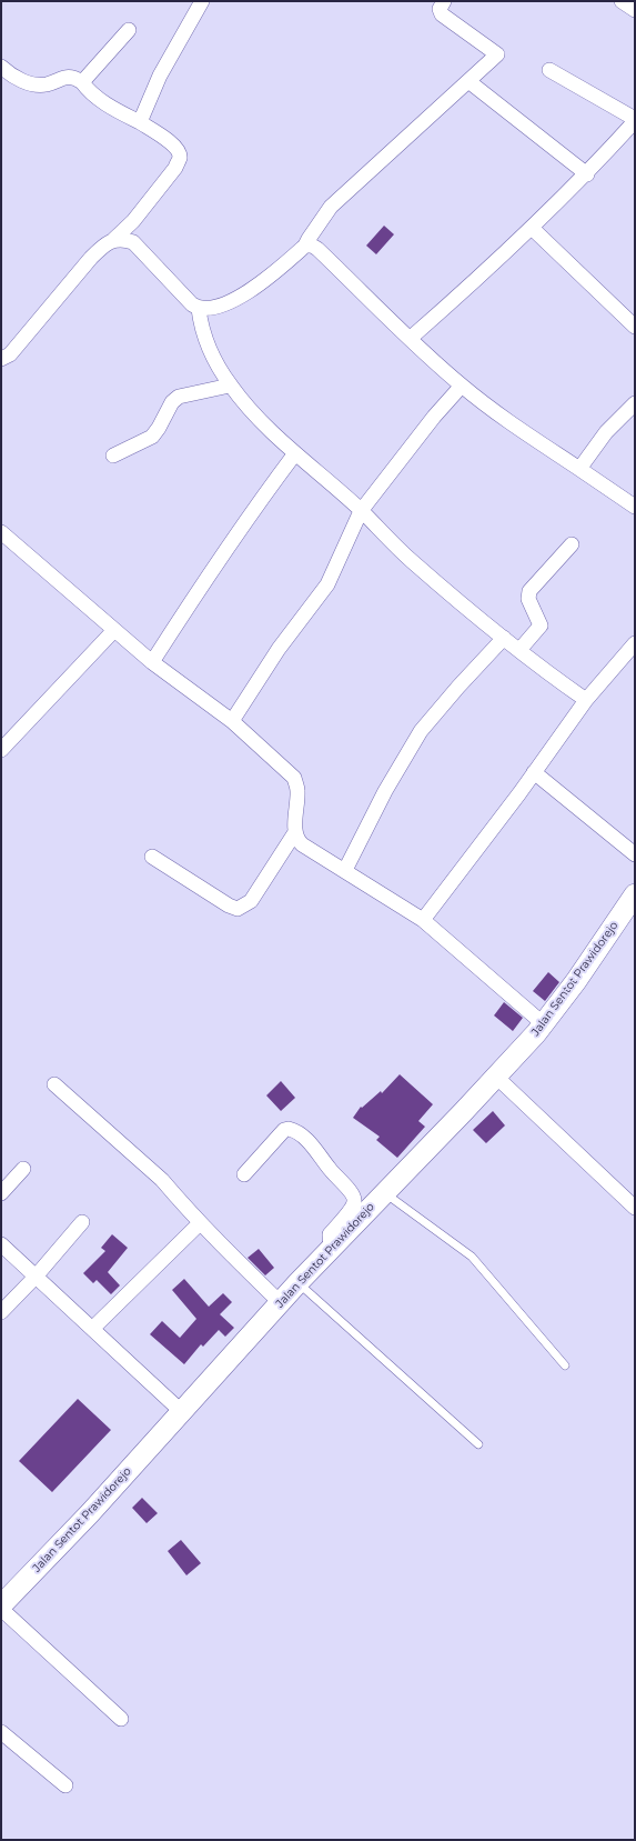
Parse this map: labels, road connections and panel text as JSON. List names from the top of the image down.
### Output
{
  "streets": {
    "main road": ["Jalan Sentot Prawidorejo"]
  }
}
